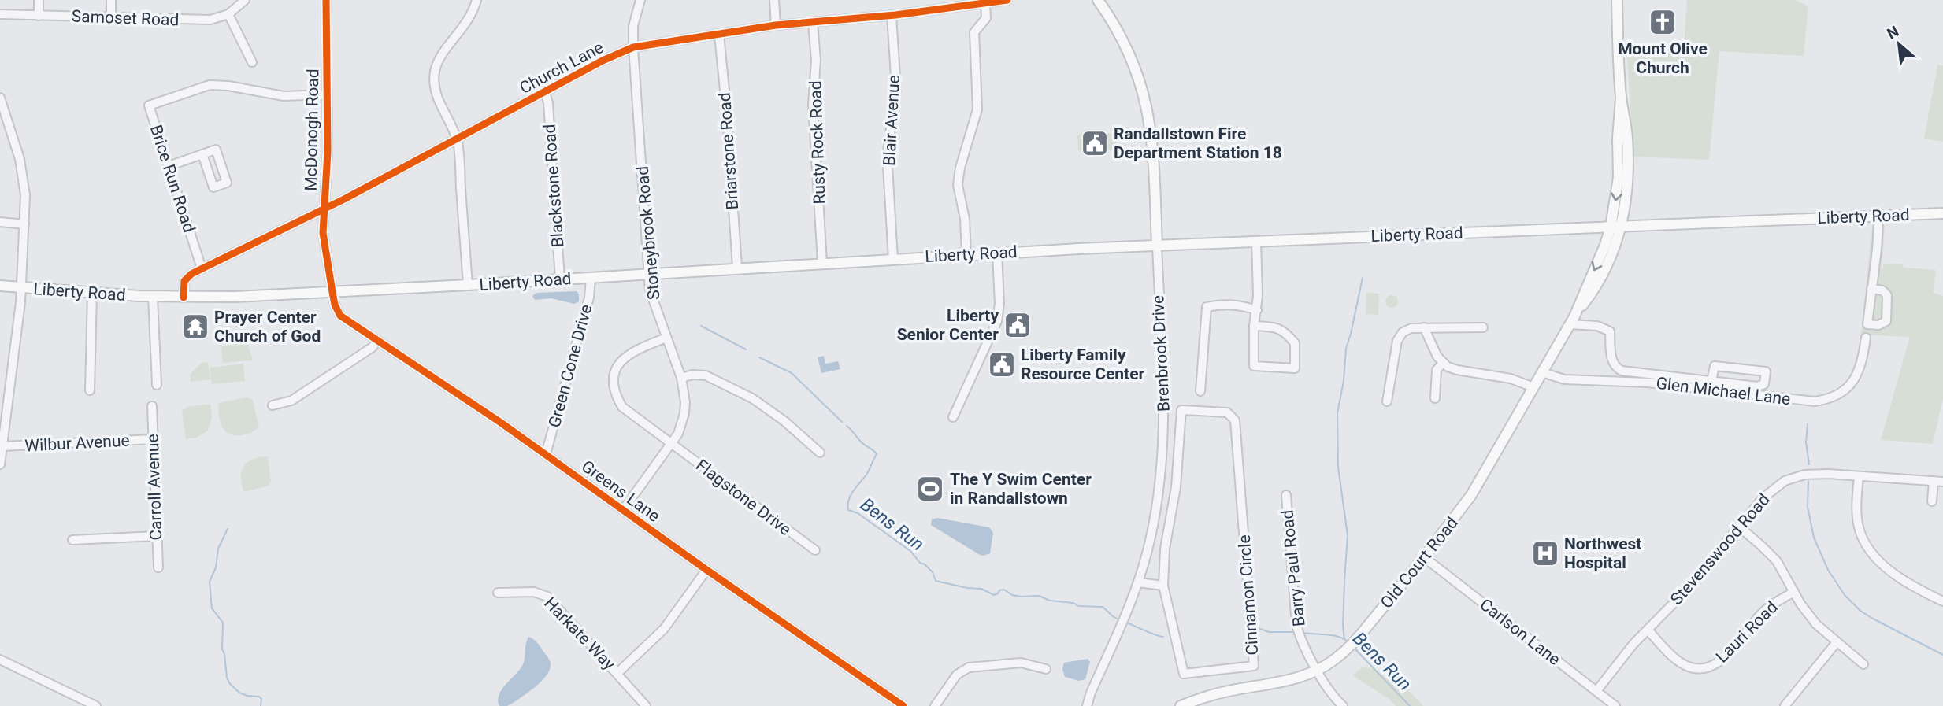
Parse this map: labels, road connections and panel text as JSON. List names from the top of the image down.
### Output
{
  "streets": {
    "main road": ["Liberty Road", "Brenbrook Drive", "Old Court Road"],
    "street": [
      "Samoset Road",
      "Church Lane",
      "Blair Avenue",
      "McDonogh Road",
      "Rusty Rock Road",
      "Briarstone Road",
      "Brice Run Road",
      "Blackstone Road",
      "Stoneybrook Road",
      "Green Cone Drive",
      "Glen Michael Lane",
      "Wilbur Avenue",
      "Carroll Avenue",
      "Greens Lane",
      "Flagstone Drive",
      "Stevenswood Road",
      "Barry Paul Road",
      "Cinnamon Circle",
      "Carlson Lane",
      "Lauri Road",
      "Harkate Way"
    ]
  },
  "crossings": [
    ["Church Lane", "Blair Avenue"],
    ["Church Lane", "McDonogh Road"],
    ["Church Lane", "Rusty Rock Road"],
    ["Church Lane", "Briarstone Road"],
    ["Church Lane", "Brice Run Road"],
    ["Church Lane", "Blackstone Road"],
    ["Church Lane", "Liberty Road"],
    ["Church Lane", "Stoneybrook Road"],
    ["Blair Avenue", "Liberty Road"],
    ["McDonogh Road", "Brice Run Road"],
    ["McDonogh Road", "Liberty Road"],
    ["McDonogh Road", "Greens Lane"],
    ["Rusty Rock Road", "Liberty Road"],
    ["Briarstone Road", "Liberty Road"],
    ["Blackstone Road", "Liberty Road"],
    ["Liberty Road", "Stoneybrook Road"],
    ["Liberty Road", "Brenbrook Drive"],
    ["Liberty Road", "Green Cone Drive"],
    ["Liberty Road", "Greens Lane"],
    ["Liberty Road", "Old Court Road"],
    ["Stoneybrook Road", "Greens Lane"],
    ["Stoneybrook Road", "Flagstone Drive"],
    ["Brenbrook Drive", "Cinnamon Circle"],
    ["Green Cone Drive", "Greens Lane"],
    ["Glen Michael Lane", "Old Court Road"],
    ["Wilbur Avenue", "Carroll Avenue"],
    ["Stevenswood Road", "Carlson Lane"],
    ["Stevenswood Road", "Lauri Road"],
    ["Old Court Road", "Barry Paul Road"],
    ["Old Court Road", "Carlson Lane"]
  ],
  "water": ["Bens Run"],
  "places": {
    "church": ["Mount Olive Church"],
    "public building": ["Randallstown Fire Department Station 18", "Liberty Senior Center", "Liberty Family Resource Center"],
    "temple": ["Prayer Center Church of God"],
    "sports": ["The Y Swim Center in Randallstown"],
    "hospital": ["Northwest Hospital"]
  },
  "north": "top left"
}
